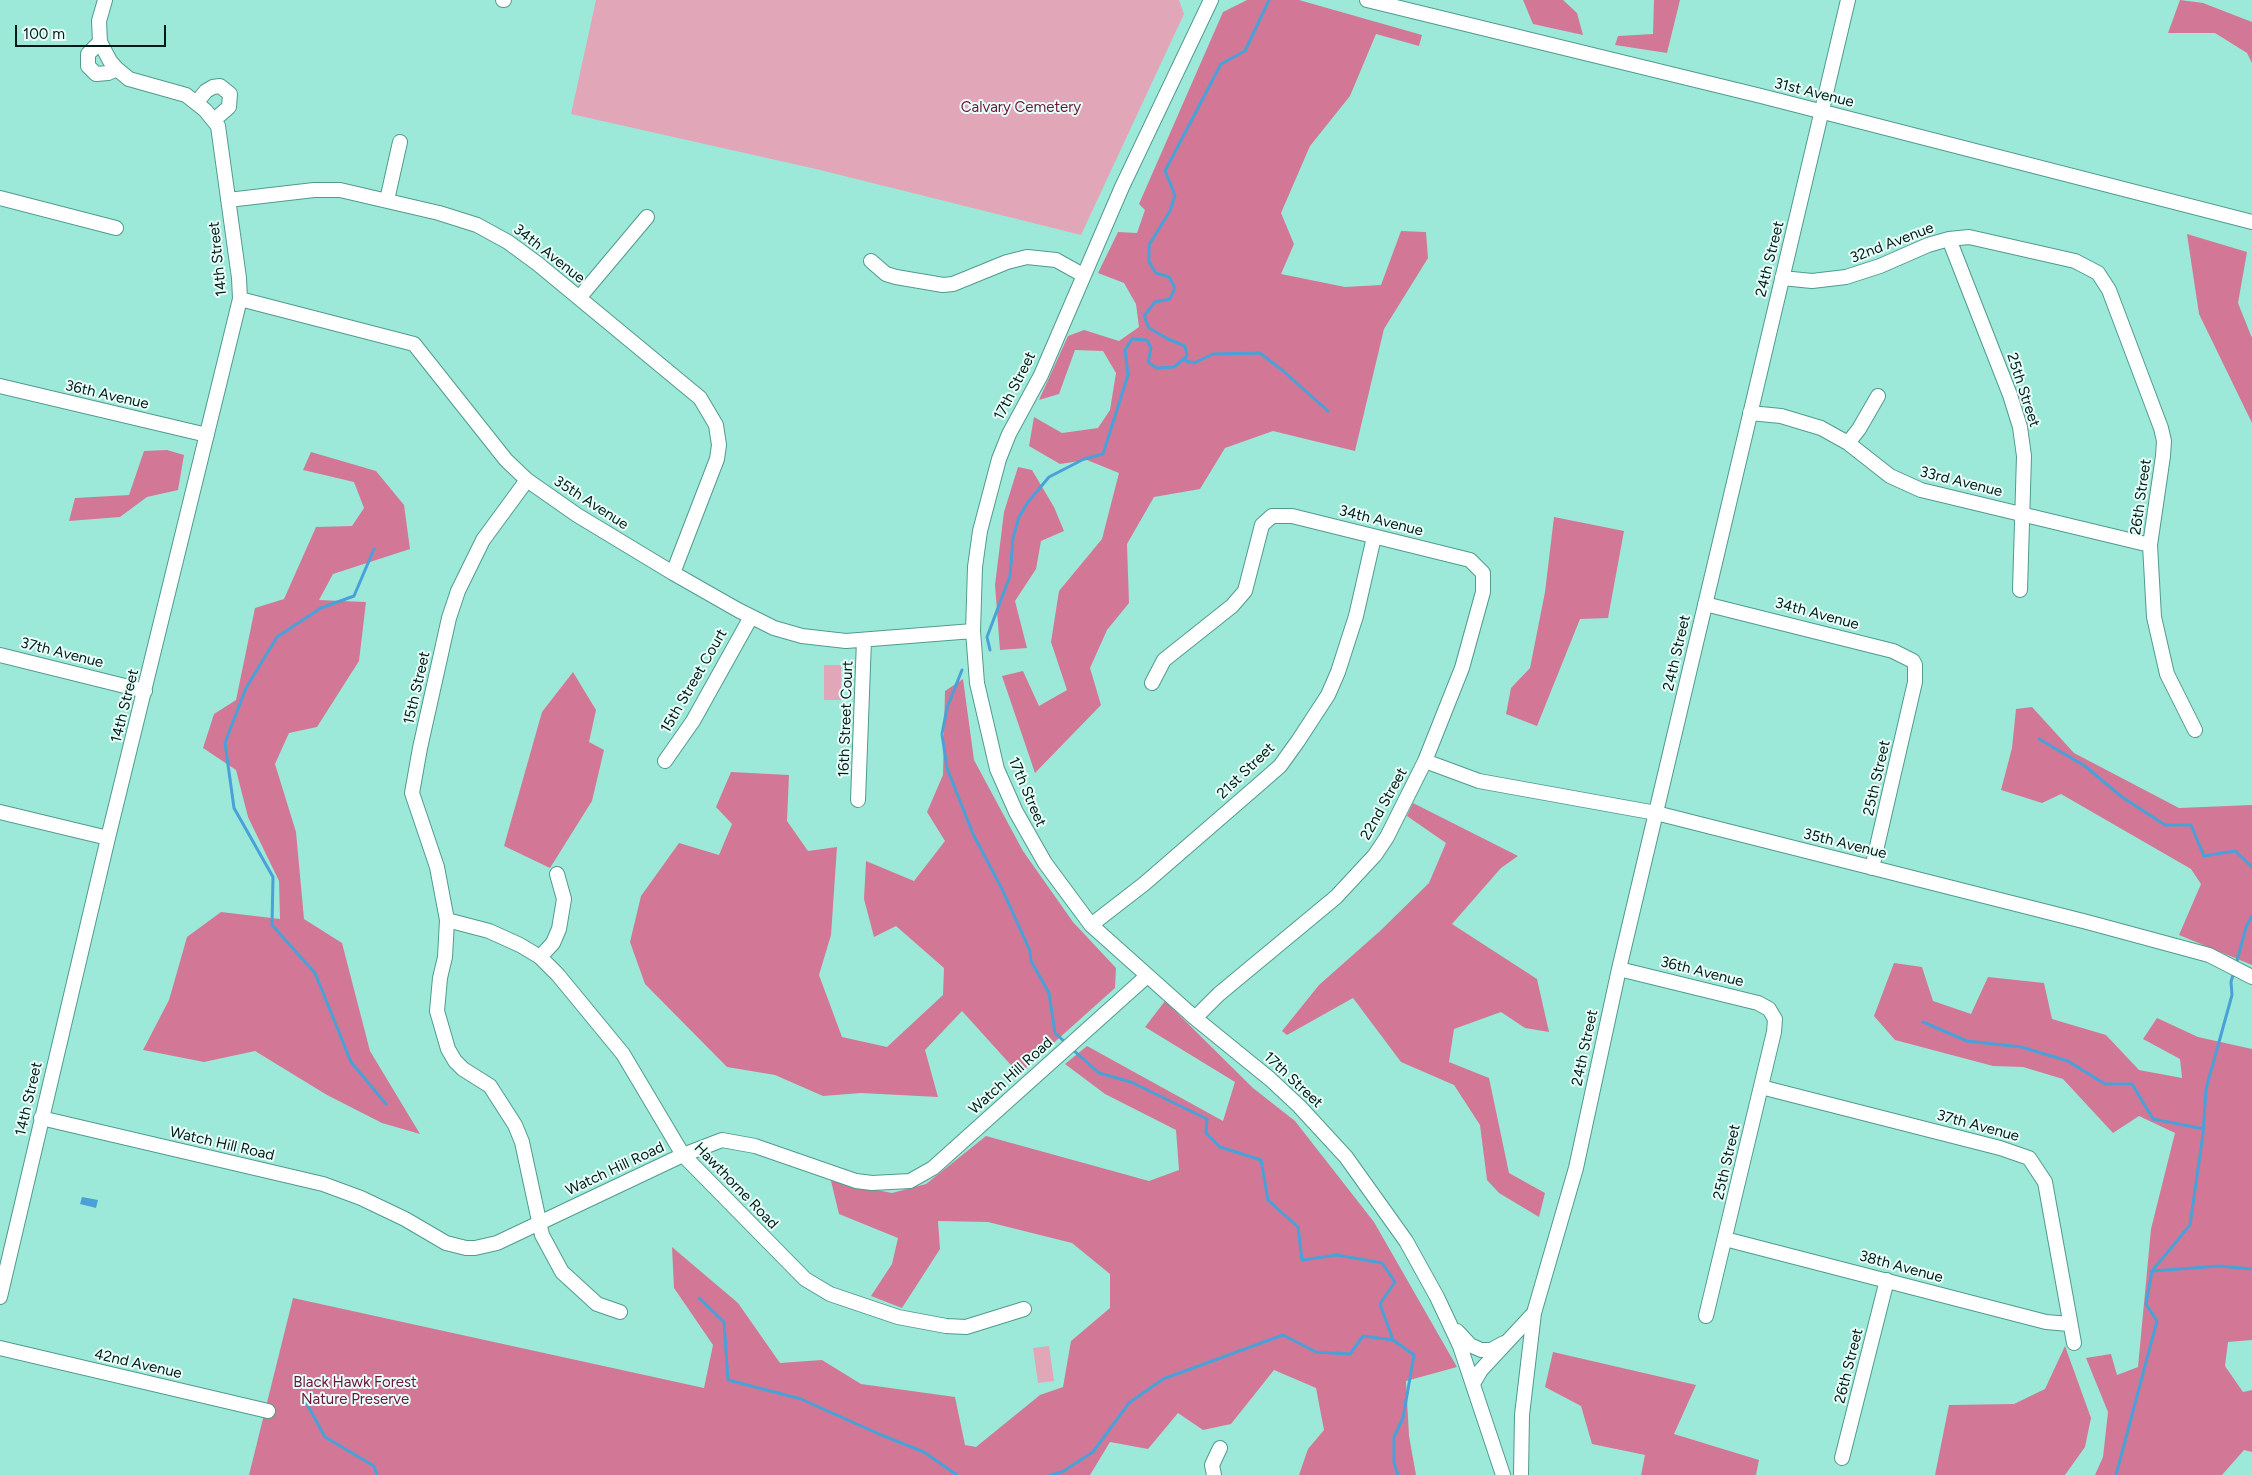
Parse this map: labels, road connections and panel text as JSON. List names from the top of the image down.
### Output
{
  "streets": {
    "street": [
      "31st Avenue",
      "32nd Avenue",
      "34th Avenue",
      "14th Street",
      "24th Street",
      "17th Street",
      "25th Street",
      "36th Avenue",
      "33rd Avenue",
      "26th Street",
      "35th Avenue",
      "37th Avenue",
      "15th Street Court",
      "15th Street",
      "16th Street Court",
      "21st Street",
      "22nd Street",
      "Watch Hill Road",
      "Hawthorne Road",
      "38th Avenue",
      "42nd Avenue"
    ]
  },
  "crossings": [
    ["31st Avenue", "24th Street"],
    ["32nd Avenue", "24th Street"],
    ["32nd Avenue", "25th Street"],
    ["32nd Avenue", "26th Street"],
    ["34th Avenue", "14th Street"],
    ["34th Avenue", "24th Street"],
    ["34th Avenue", "25th Street"],
    ["34th Avenue", "35th Avenue"],
    ["34th Avenue", "21st Street"],
    ["34th Avenue", "22nd Street"],
    ["14th Street", "36th Avenue"],
    ["14th Street", "35th Avenue"],
    ["14th Street", "37th Avenue"],
    ["14th Street", "Watch Hill Road"],
    ["24th Street", "17th Street"],
    ["24th Street", "36th Avenue"],
    ["24th Street", "33rd Avenue"],
    ["24th Street", "35th Avenue"],
    ["17th Street", "35th Avenue"],
    ["17th Street", "21st Street"],
    ["17th Street", "22nd Street"],
    ["17th Street", "Watch Hill Road"],
    ["25th Street", "36th Avenue"],
    ["25th Street", "33rd Avenue"],
    ["25th Street", "35th Avenue"],
    ["25th Street", "37th Avenue"],
    ["25th Street", "38th Avenue"],
    ["33rd Avenue", "26th Street"],
    ["26th Street", "38th Avenue"],
    ["35th Avenue", "15th Street Court"],
    ["35th Avenue", "15th Street"],
    ["35th Avenue", "16th Street Court"],
    ["35th Avenue", "22nd Street"],
    ["37th Avenue", "38th Avenue"],
    ["15th Street", "Watch Hill Road"],
    ["15th Street", "Hawthorne Road"],
    ["Watch Hill Road", "Hawthorne Road"]
  ],
  "parks": ["Calvary Cemetery", "Black Hawk Forest Nature Preserve"],
  "scale_bar": "100 m"
}
